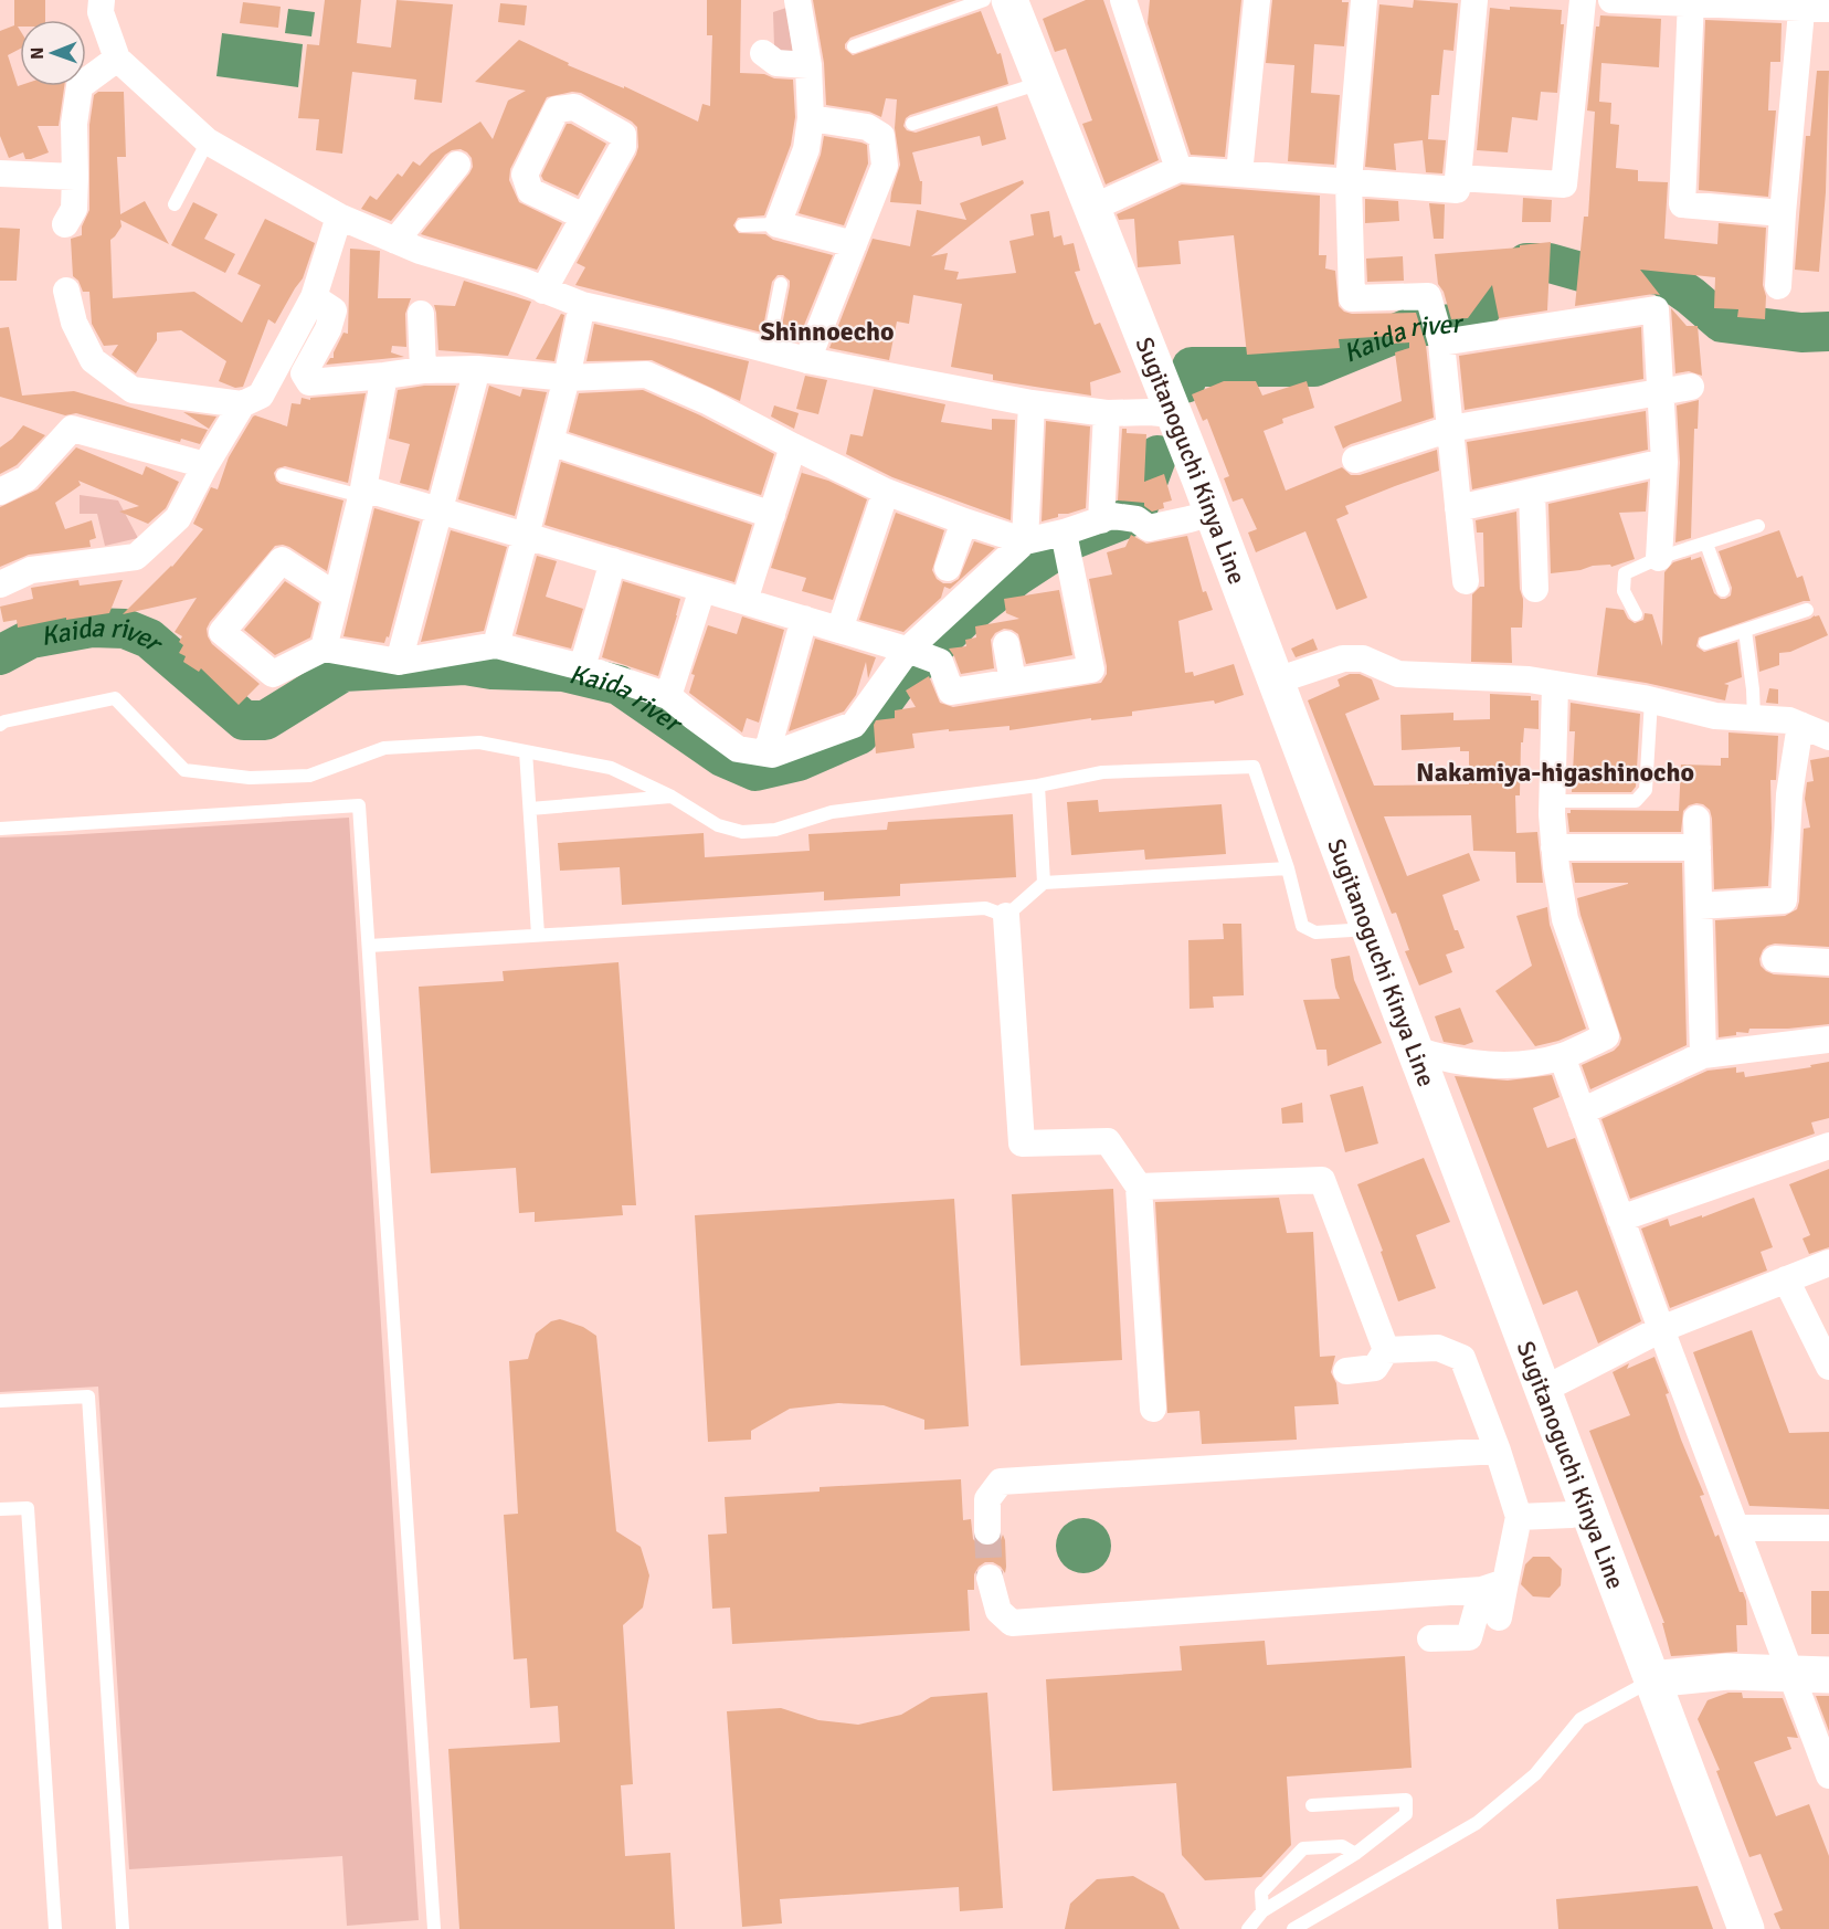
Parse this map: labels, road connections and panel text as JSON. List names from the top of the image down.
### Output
{
  "streets": {
    "main road": ["Sugitanoguchi Kinya Line"]
  },
  "districts": ["Shinnoecho", "Nakamiya-higashinocho"],
  "water": ["Kaida river"],
  "north": "left"
}
